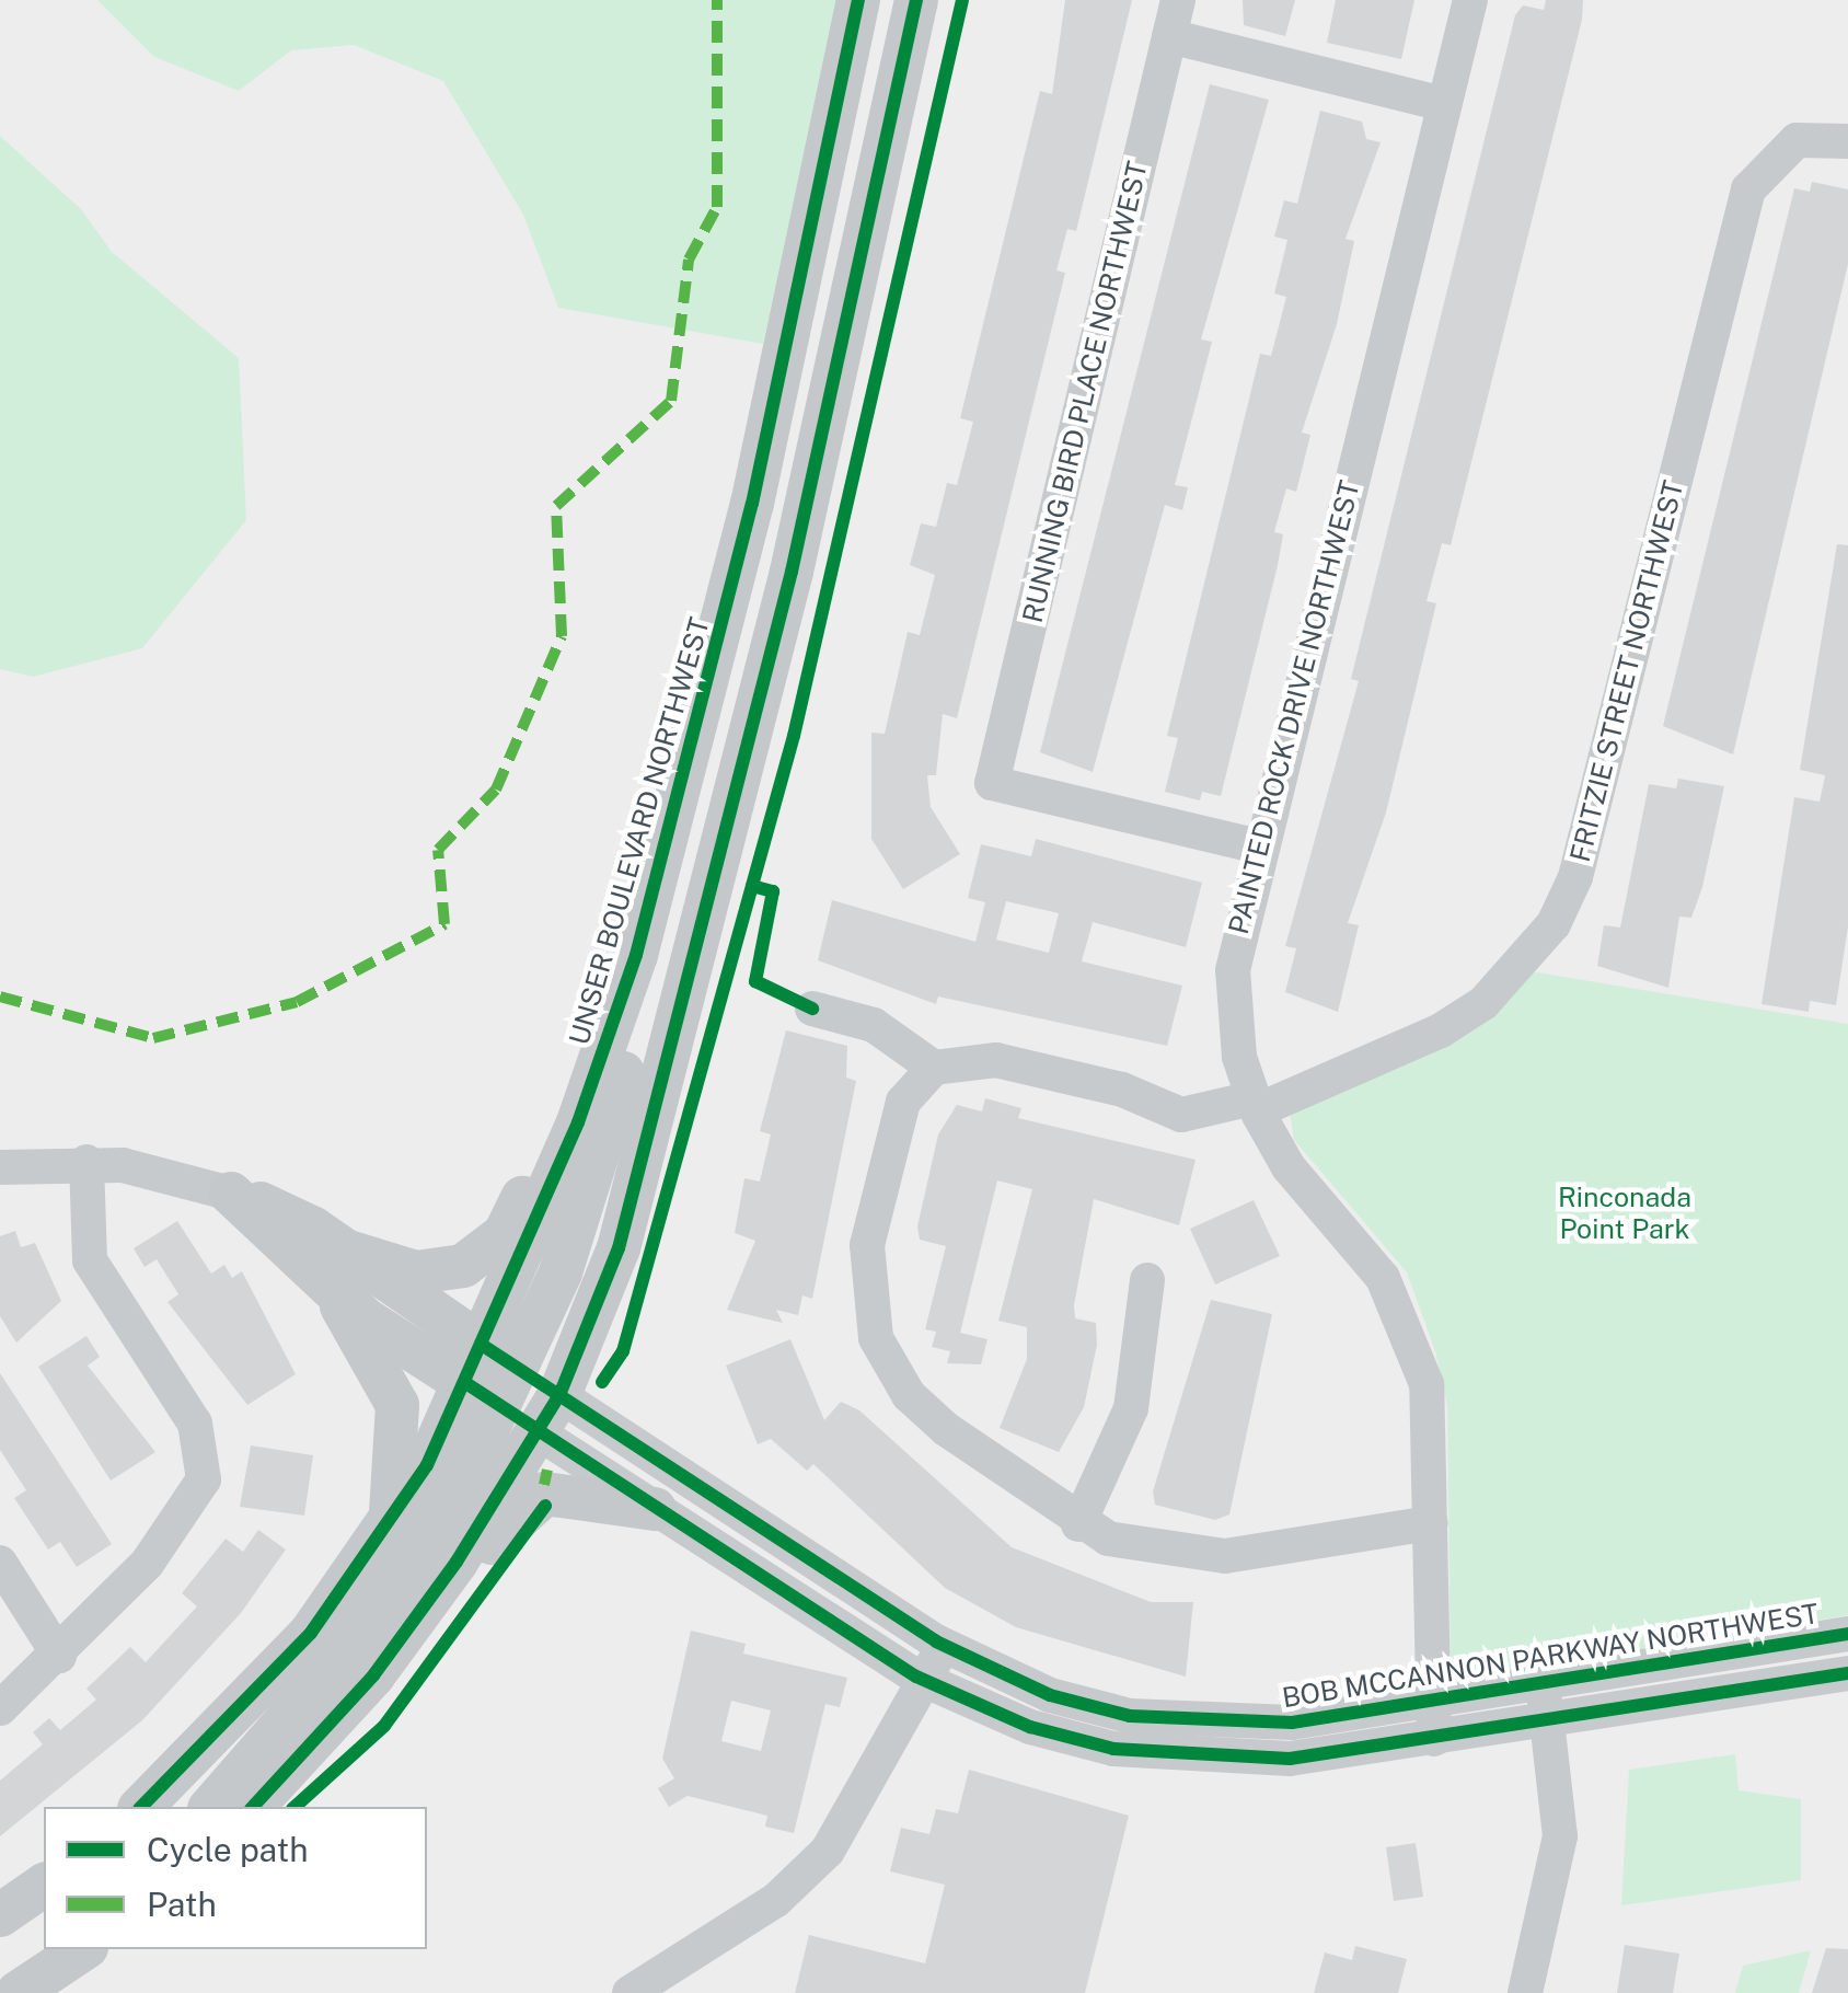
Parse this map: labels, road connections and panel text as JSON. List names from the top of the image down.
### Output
{
  "streets": {
    "main road": ["UNSER BOULEVARD NORTHWEST"],
    "street": [
      "RUNNING BIRD PLACE NORTHWEST",
      "FRITZIE STREET NORTHWEST",
      "PAINTED ROCK DRIVE NORTHWEST",
      "BOB MCCANNON PARKWAY NORTHWEST"
    ]
  },
  "crossings": [
    ["RUNNING BIRD PLACE NORTHWEST", "PAINTED ROCK DRIVE NORTHWEST"],
    ["FRITZIE STREET NORTHWEST", "PAINTED ROCK DRIVE NORTHWEST"],
    ["PAINTED ROCK DRIVE NORTHWEST", "BOB MCCANNON PARKWAY NORTHWEST"]
  ],
  "parks": ["Rinconada Point Park"],
  "legend": ["Cycle path", "Path"]
}
